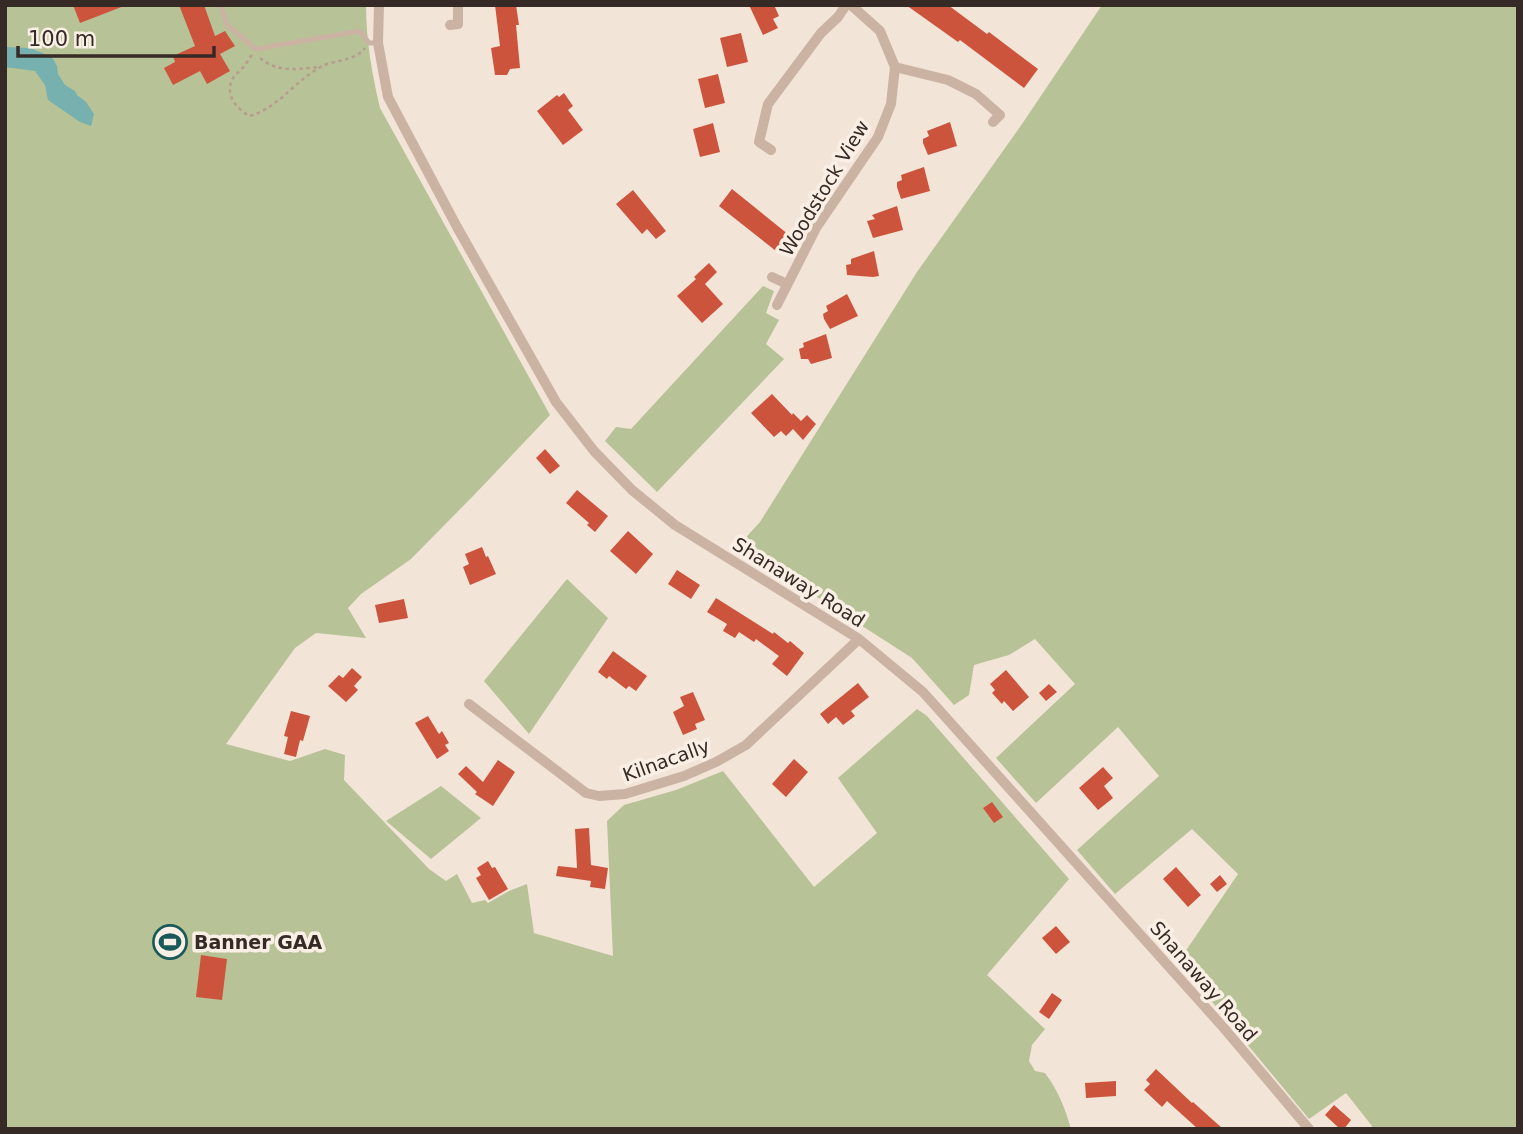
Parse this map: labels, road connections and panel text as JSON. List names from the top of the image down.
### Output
{
  "streets": {
    "street": ["Woodstock View", "Shanaway Road", "Kilnacally"]
  },
  "crossings": [
    ["Shanaway Road", "Kilnacally"]
  ],
  "places": {
    "sports": ["Banner GAA"]
  },
  "scale_bar": "100 m"
}
